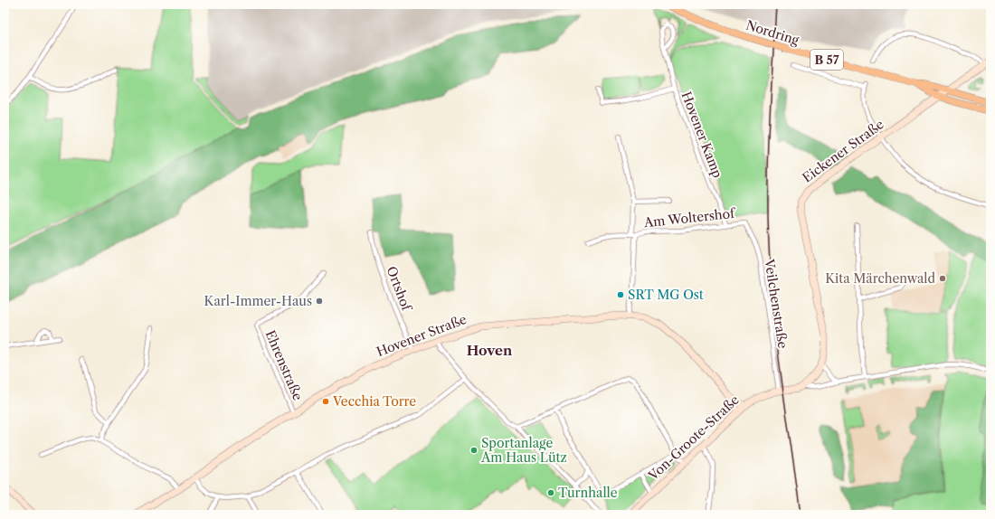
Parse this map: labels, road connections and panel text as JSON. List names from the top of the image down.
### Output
{
  "streets": {
    "main road": ["Nordring", "B 57"],
    "street": [
      "Hovener Kamp",
      "Eickener Straße",
      "Am Woltershof",
      "Ortshof",
      "Veilchenstraße",
      "Hovener Straße",
      "Ehrenstraße",
      "Von-Groote-Straße"
    ]
  },
  "crossings": [
    ["Nordring", "B 57"],
    ["Nordring", "Eickener Straße"],
    ["B 57", "Eickener Straße"],
    ["Hovener Kamp", "Am Woltershof"],
    ["Eickener Straße", "Von-Groote-Straße"],
    ["Am Woltershof", "Veilchenstraße"],
    ["Am Woltershof", "Hovener Straße"],
    ["Ortshof", "Hovener Straße"],
    ["Veilchenstraße", "Von-Groote-Straße"],
    ["Hovener Straße", "Ehrenstraße"],
    ["Hovener Straße", "Von-Groote-Straße"]
  ],
  "districts": ["Hoven"],
  "places": [
    "Kita Märchenwald",
    "SRT MG Ost",
    "Karl-Immer-Haus",
    "Vecchia Torre",
    "Sportanlage Am Haus Lütz",
    "Turnhalle"
  ]
}
